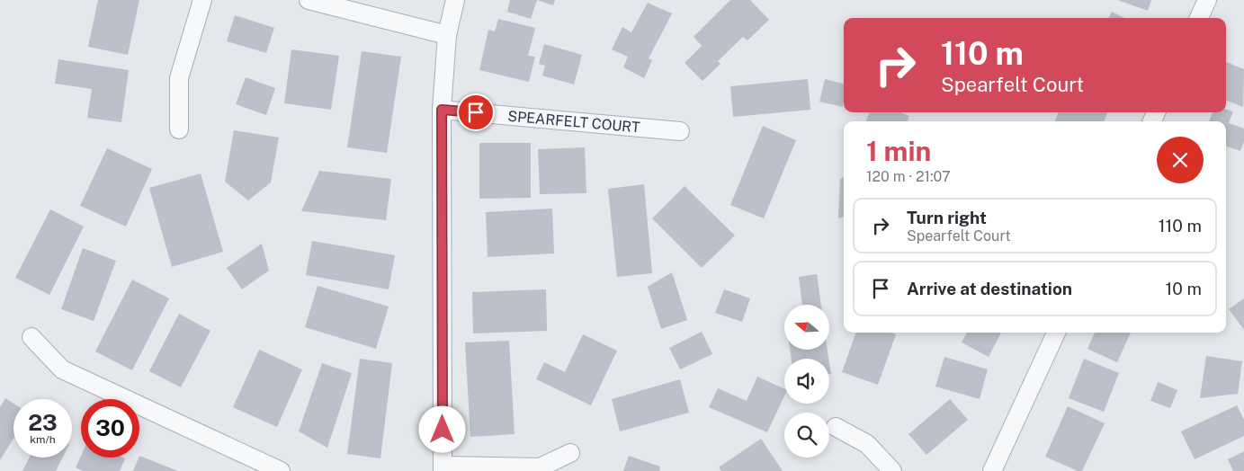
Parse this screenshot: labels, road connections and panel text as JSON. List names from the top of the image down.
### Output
{
  "streets": {
    "street": ["SPEARFELT COURT"]
  },
  "north": "left",
  "page": {
    "turn": ["110 m", "Spearfelt Court"],
    "heading": ["1 min", "120 m · 21:07"],
    "list": [
      {
        "name": "Turn right",
        "note": "Spearfelt Court",
        "value": "110 m"
      },
      {
        "name": "Arrive at destination",
        "value": "10 m"
      }
    ],
    "speed": "23 km/h",
    "limit": "30"
  }
}
